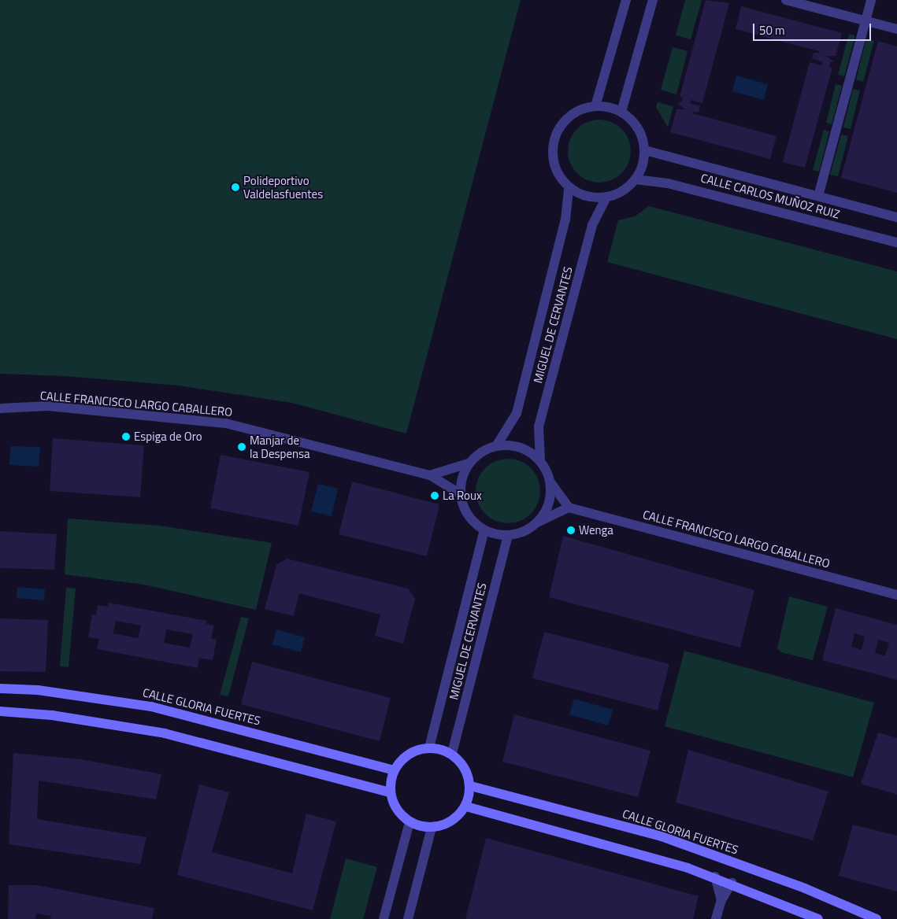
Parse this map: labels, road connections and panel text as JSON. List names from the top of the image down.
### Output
{
  "streets": {
    "main road": ["CALLE GLORIA FUERTES"],
    "street": ["CALLE CARLOS MUÑOZ RUIZ", "MIGUEL DE CERVANTES", "CALLE FRANCISCO LARGO CABALLERO"]
  },
  "crossings": [
    ["CALLE CARLOS MUÑOZ RUIZ", "MIGUEL DE CERVANTES"],
    ["MIGUEL DE CERVANTES", "CALLE FRANCISCO LARGO CABALLERO"],
    ["MIGUEL DE CERVANTES", "CALLE GLORIA FUERTES"]
  ],
  "places": [
    "Polideportivo Valdelasfuentes",
    "Espiga de Oro",
    "Manjar de la Despensa",
    "La Roux",
    "Wenga"
  ],
  "scale_bar": "50 m"
}
